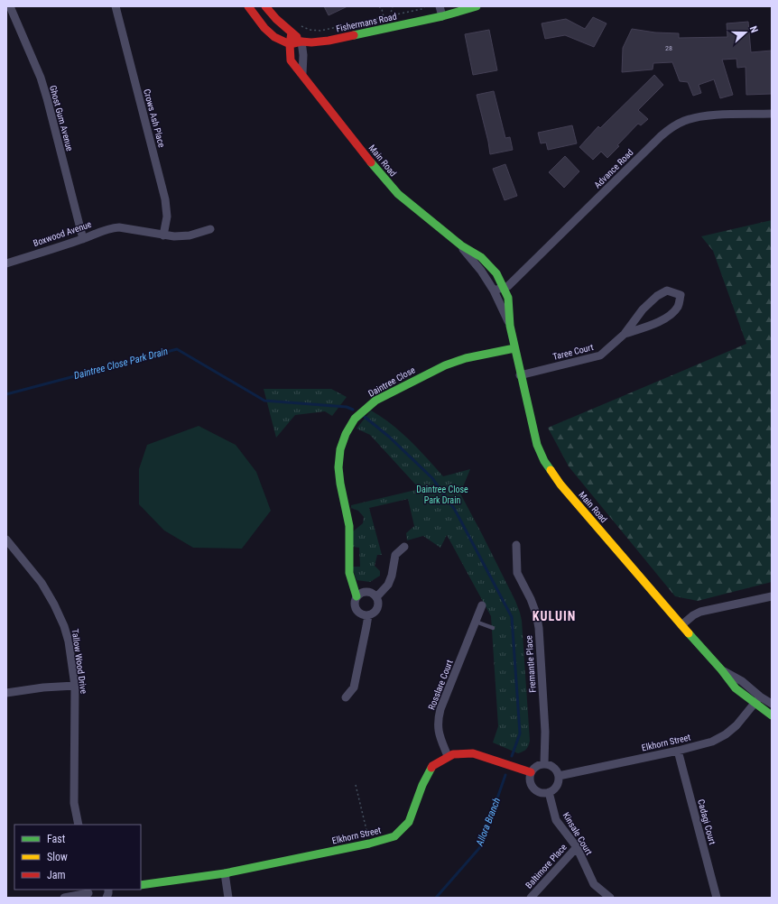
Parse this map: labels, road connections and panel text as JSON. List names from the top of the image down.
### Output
{
  "streets": {
    "street": [
      "Fishermans Road",
      "Ghost Gum Avenue",
      "Crows Ash Place",
      "Main Road",
      "Advance Road",
      "Boxwood Avenue",
      "Taree Court",
      "Daintree Close",
      "Tallow Wood Drive",
      "Fremantle Place",
      "Rosslare Court",
      "Elkhorn Street",
      "Cadagi Court",
      "Kinsale Court",
      "Baltimore Place"
    ]
  },
  "crossings": [
    ["Ghost Gum Avenue", "Boxwood Avenue"],
    ["Crows Ash Place", "Boxwood Avenue"],
    ["Main Road", "Advance Road"],
    ["Main Road", "Taree Court"],
    ["Main Road", "Daintree Close"],
    ["Main Road", "Elkhorn Street"],
    ["Fremantle Place", "Elkhorn Street"],
    ["Fremantle Place", "Kinsale Court"],
    ["Rosslare Court", "Elkhorn Street"],
    ["Elkhorn Street", "Cadagi Court"],
    ["Elkhorn Street", "Kinsale Court"],
    ["Kinsale Court", "Baltimore Place"]
  ],
  "districts": ["KULUIN"],
  "water": ["Daintree Close Park Drain", "Allora Branch"],
  "parks": ["Daintree Close Park Drain"],
  "house_numbers": ["28"],
  "legend": ["Fast", "Slow", "Jam"],
  "north": "right"
}
